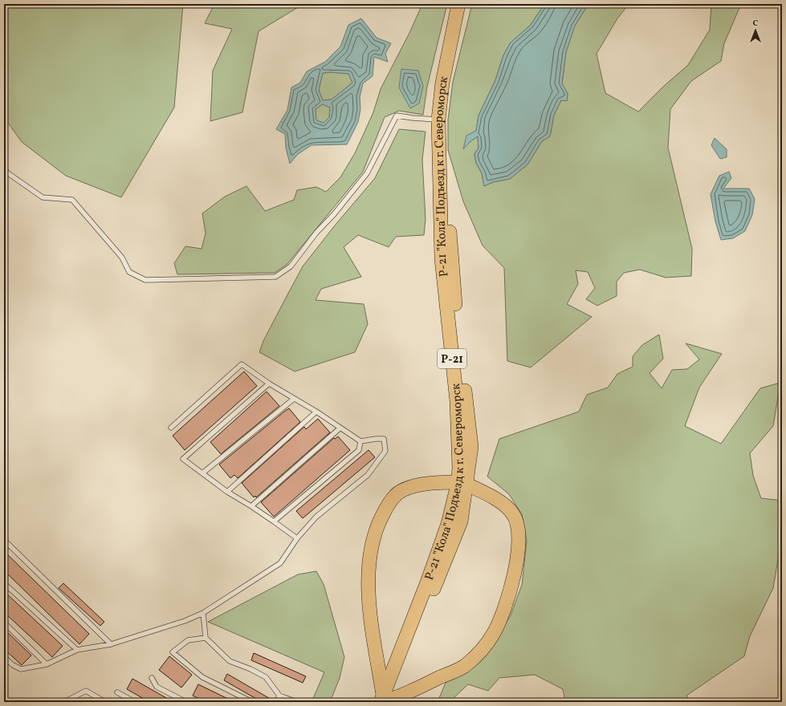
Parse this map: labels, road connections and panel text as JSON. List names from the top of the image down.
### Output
{
  "streets": {
    "main road": ["Р-21 \"Кола\" Подъезд к г. Североморск", "Р-21"]
  },
  "north": "top"
}
